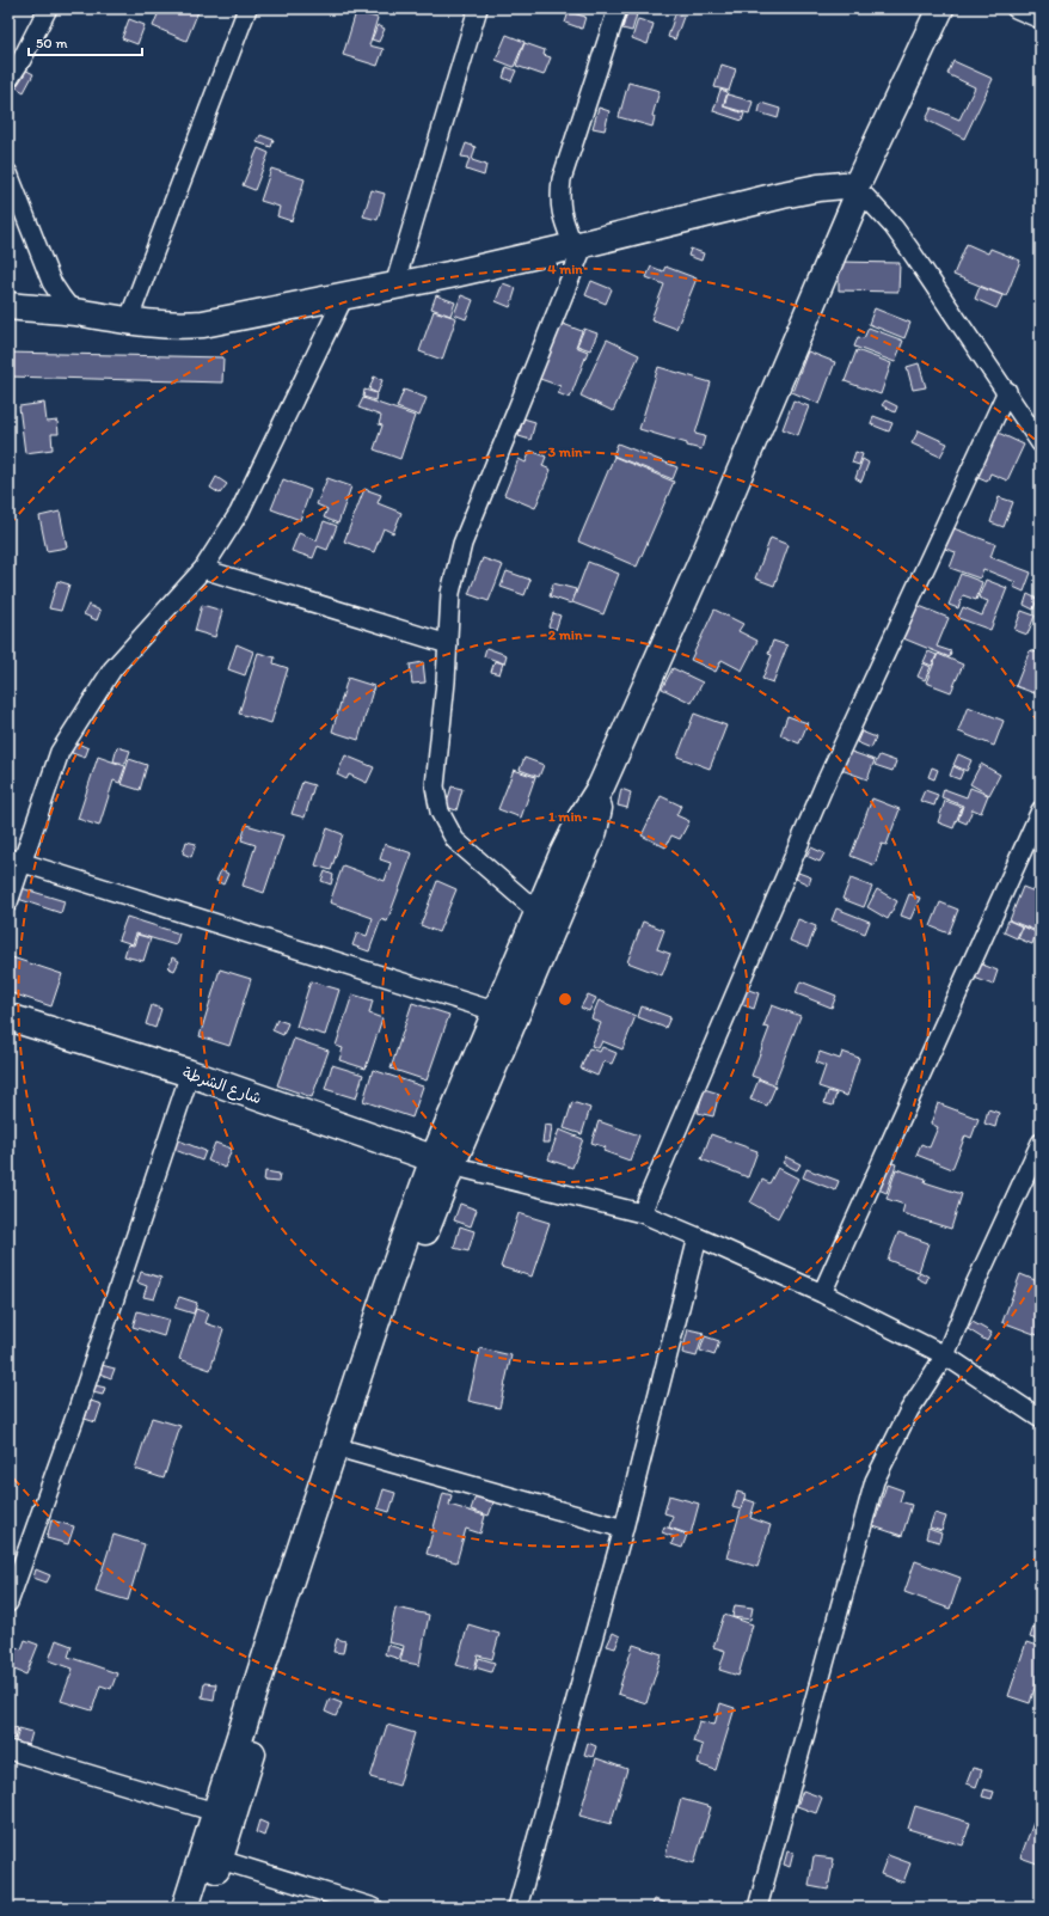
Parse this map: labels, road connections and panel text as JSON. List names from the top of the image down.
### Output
{
  "streets": {
    "main road": ["شارع الشرطة"]
  },
  "scale_bar": "50 m",
  "rings": [
    "4 min",
    "3 min",
    "2 min",
    "1 min"
  ]
}
